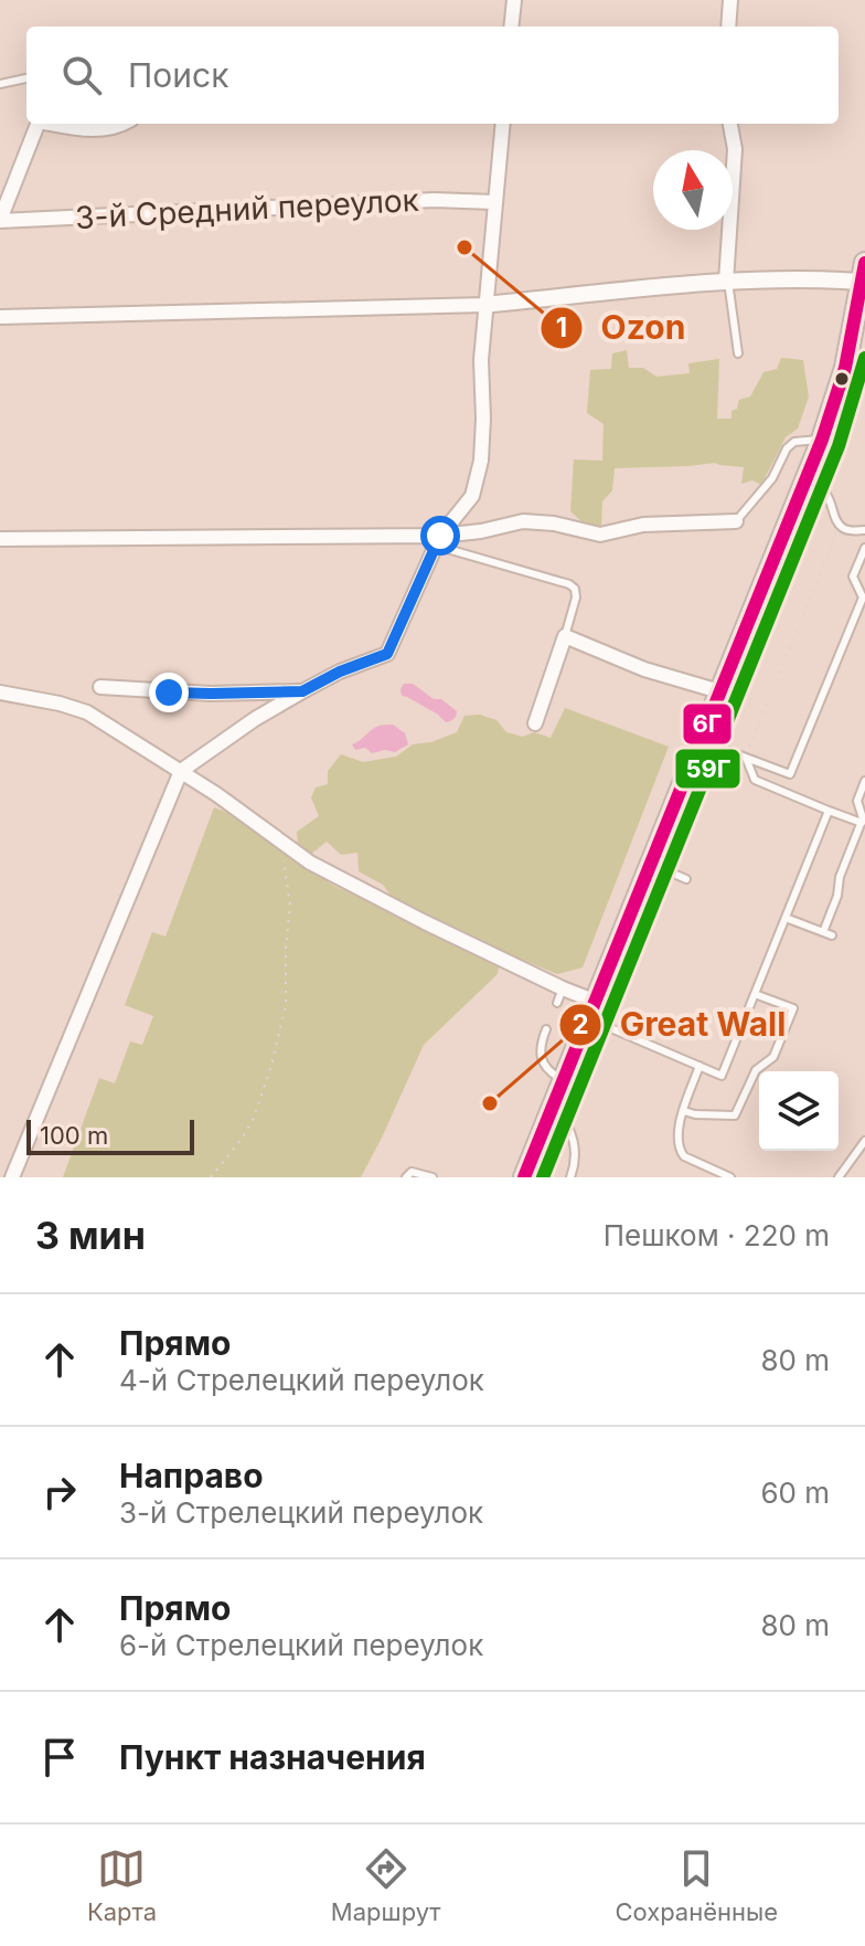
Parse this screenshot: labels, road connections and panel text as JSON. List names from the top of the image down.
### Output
{
  "streets": {
    "street": ["3-й Средний переулок"]
  },
  "places": ["Ozon", "Great Wall"],
  "lines": ["transit line 6Г", "transit line 59Г"],
  "scale_bar": "100 m",
  "north": "top",
  "page": {
    "search": "Поиск",
    "scale": "100 m",
    "heading": ["3 мин", "Пешком · 220 m"],
    "list": [
      ["Прямо", "4-й Стрелецкий переулок", "80 m"],
      ["Направо", "3-й Стрелецкий переулок", "60 m"],
      ["Прямо", "6-й Стрелецкий переулок", "80 m"],
      "Пункт назначения"
    ],
    "nav": ["Карта", "Маршрут", "Сохранённые"]
  }
}
